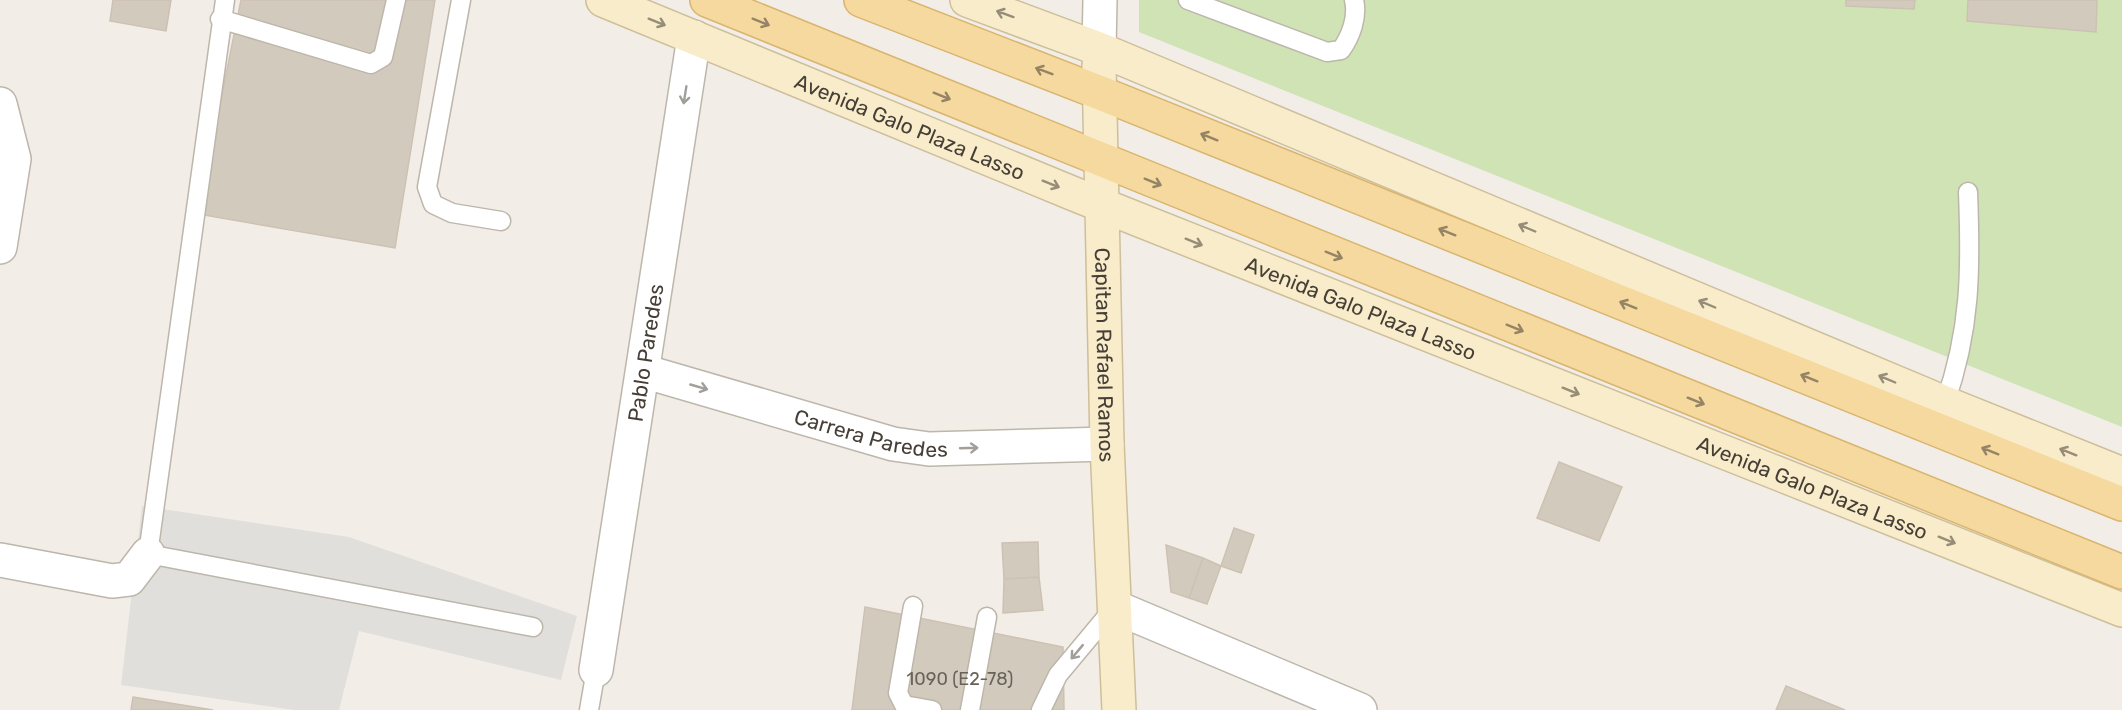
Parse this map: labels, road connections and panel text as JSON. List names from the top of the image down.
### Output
{
  "streets": {
    "main road": ["Avenida Galo Plaza Lasso", "Capitan Rafael Ramos"],
    "street": ["Pablo Paredes", "Carrera Paredes"]
  },
  "crossings": [
    ["Avenida Galo Plaza Lasso", "Pablo Paredes"],
    ["Avenida Galo Plaza Lasso", "Capitan Rafael Ramos"],
    ["Pablo Paredes", "Carrera Paredes"],
    ["Capitan Rafael Ramos", "Carrera Paredes"]
  ],
  "one_way": ["Pablo Paredes", "Carrera Paredes"],
  "house_numbers": ["1090 (E2-78)"]
}
